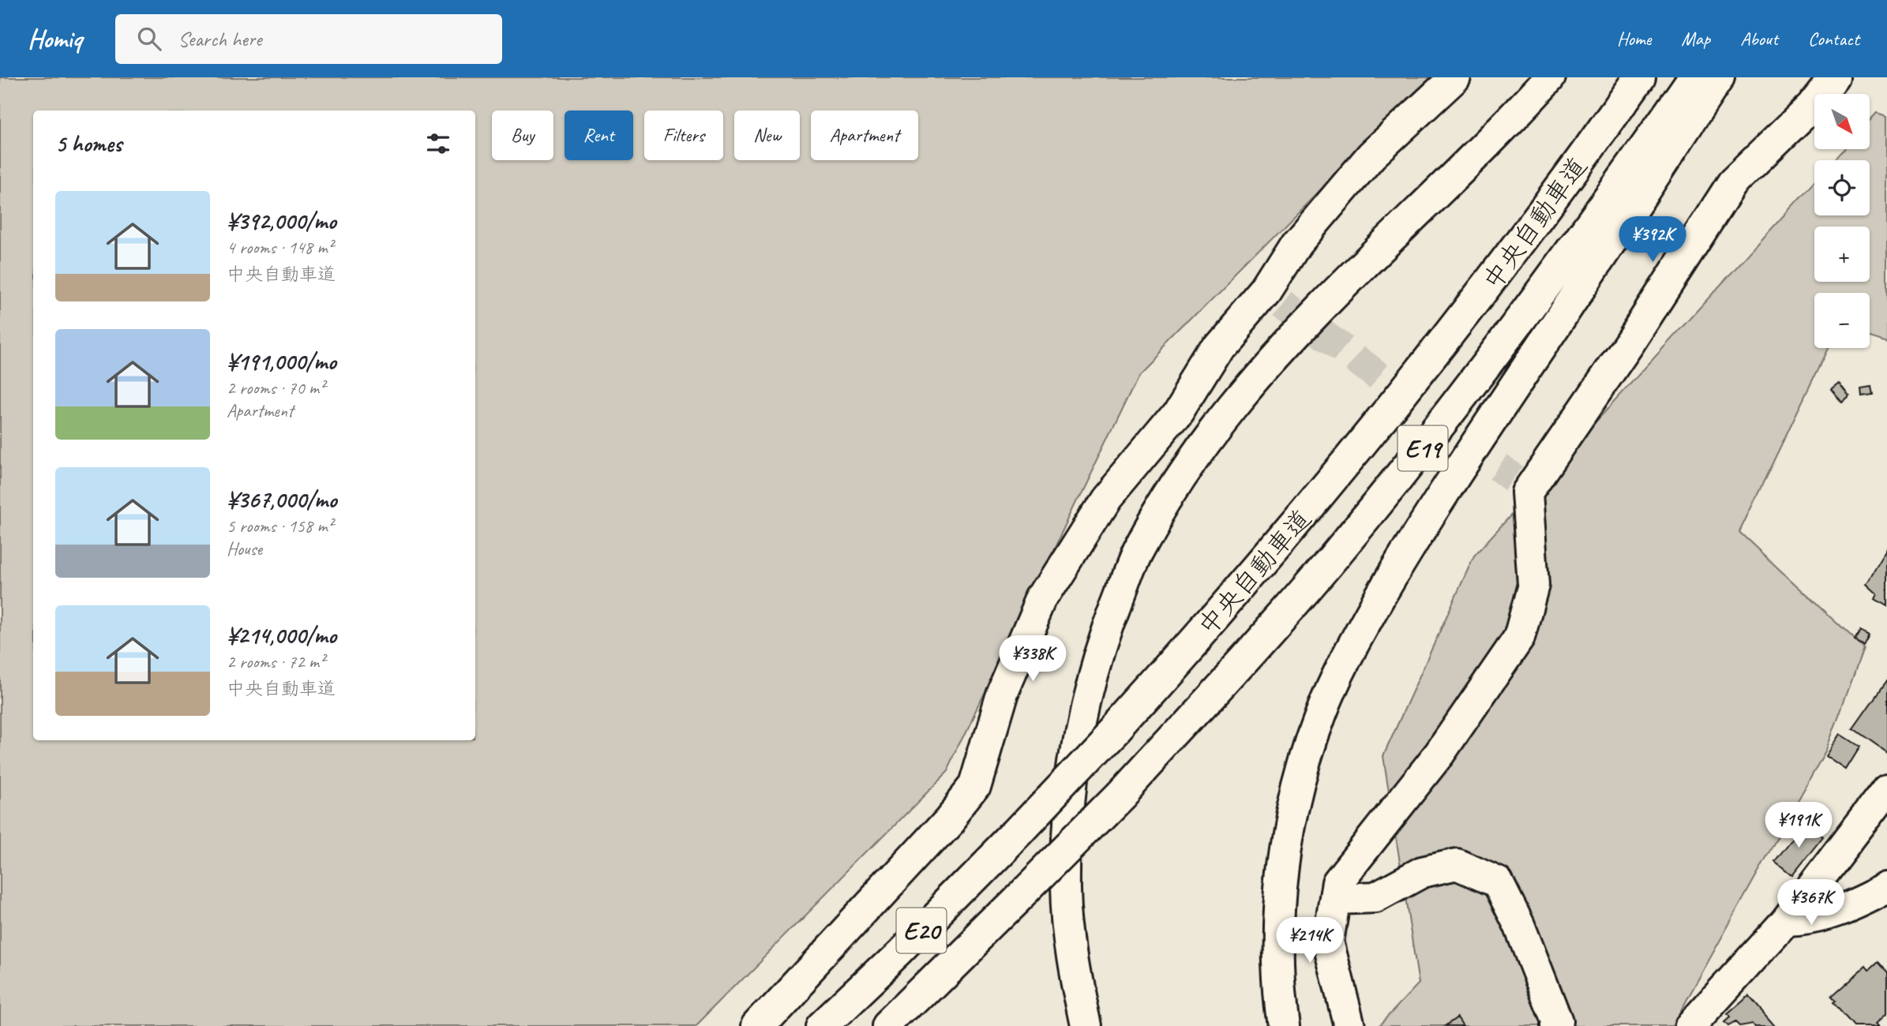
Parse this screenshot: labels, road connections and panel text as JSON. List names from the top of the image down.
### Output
{
  "streets": {
    "main road": ["中央自動車道", "E19", "E20"]
  },
  "north": "bottom right",
  "page": {
    "header": "Homiq",
    "search": "Search here",
    "nav": [
      "Home",
      "Map",
      "About",
      "Contact"
    ],
    "map_buttons": ["+", "−"],
    "chip": [
      "Buy",
      "Rent",
      "Filters",
      "New",
      "Apartment"
    ],
    "heading": "5 homes",
    "list": [
      {
        "name": "¥392,000/mo",
        "note": "4 rooms · 148 m² · 中央自動車道"
      },
      {
        "name": "¥191,000/mo",
        "note": "2 rooms · 70 m² · Apartment"
      },
      {
        "name": "¥367,000/mo",
        "note": "5 rooms · 158 m² · House"
      },
      {
        "name": "¥214,000/mo",
        "note": "2 rooms · 72 m² · 中央自動車道"
      }
    ],
    "price": [
      "¥392K",
      "¥338K",
      "¥191K",
      "¥367K",
      "¥214K"
    ]
  }
}
